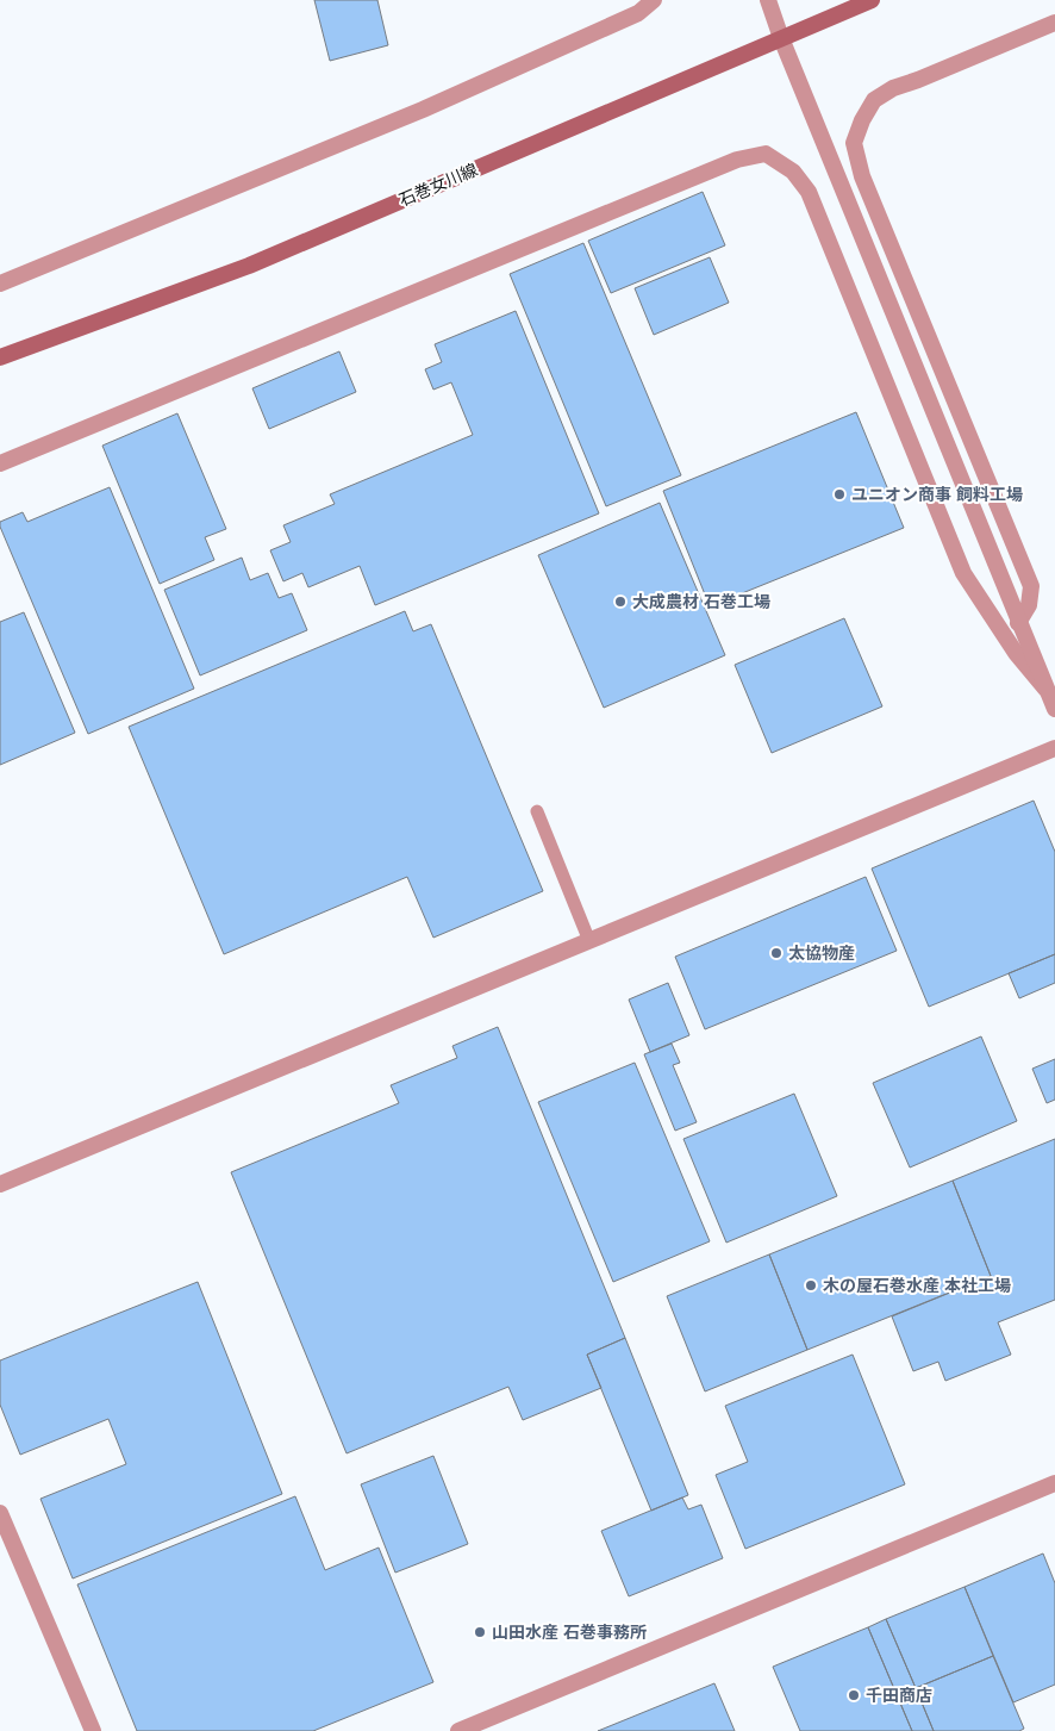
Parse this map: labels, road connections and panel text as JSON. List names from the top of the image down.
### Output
{
  "streets": {
    "main road": ["石巻女川線"]
  },
  "places": [
    "ユニオン商事 飼料工場",
    "大成農材 石巻工場",
    "太協物産",
    "木の屋石巻水産 本社工場",
    "山田水産 石巻事務所",
    "千田商店"
  ]
}
